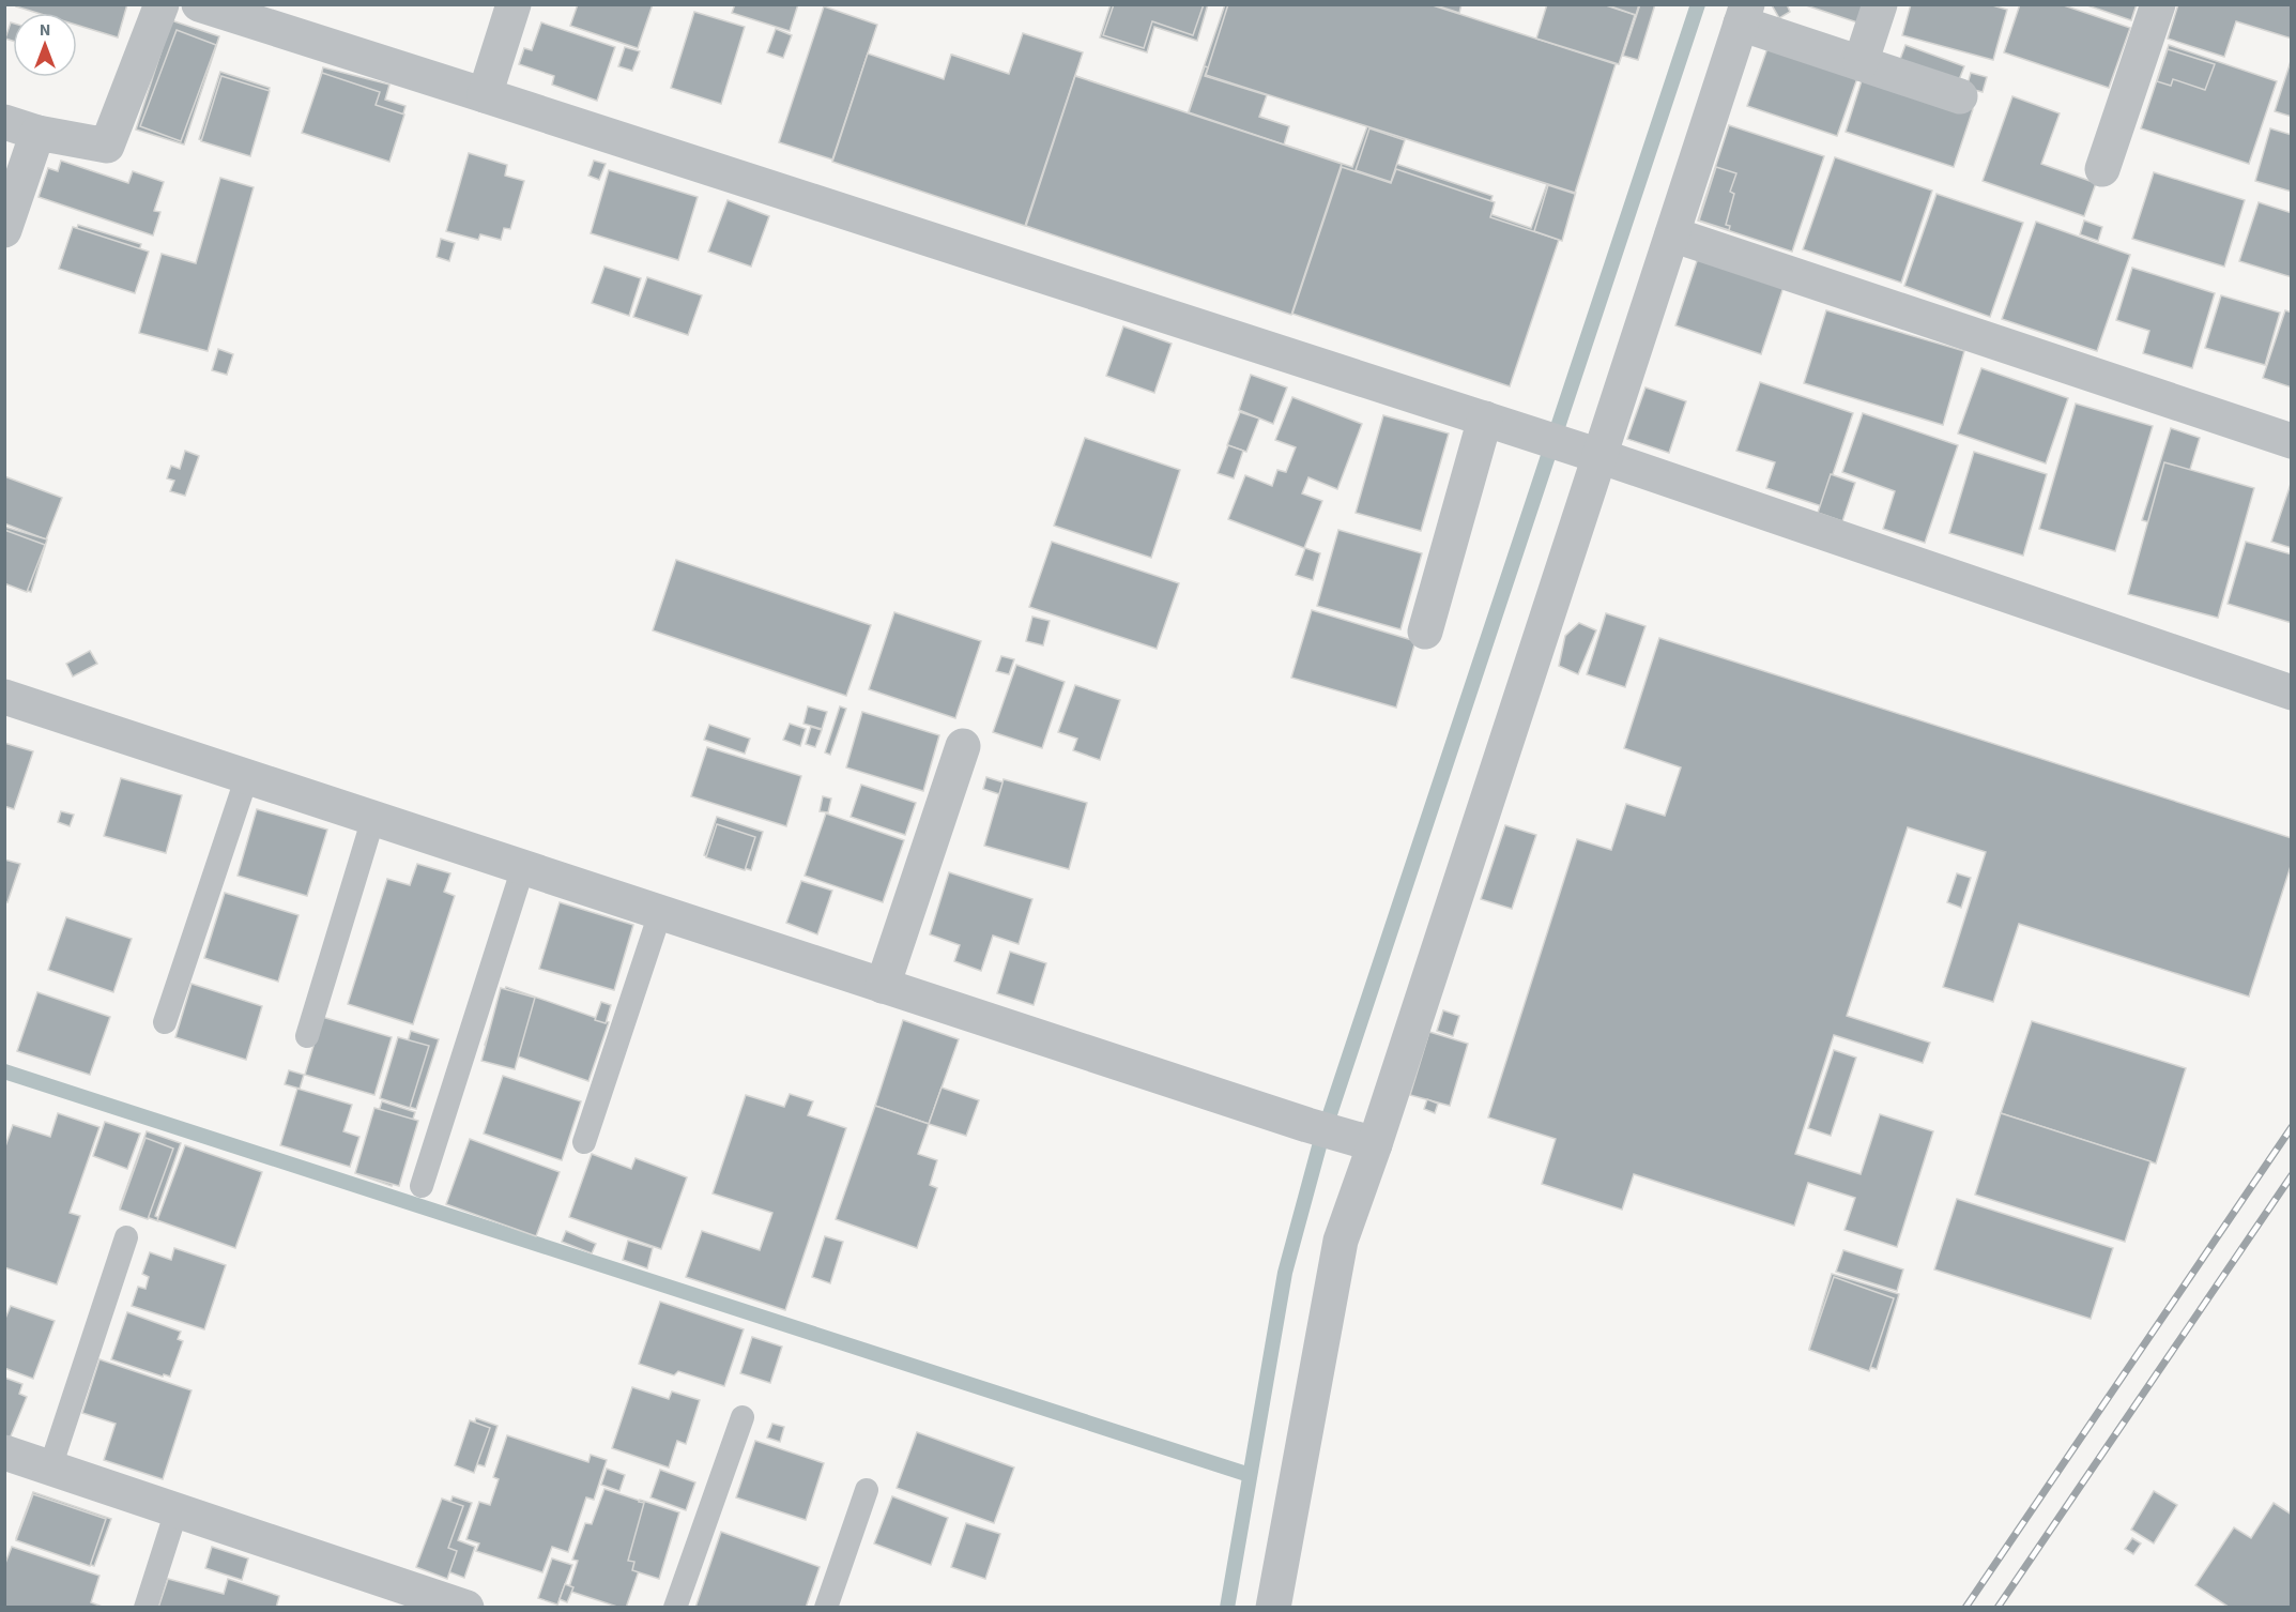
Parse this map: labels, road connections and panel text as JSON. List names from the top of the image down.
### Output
{
  "north": "top"
}
